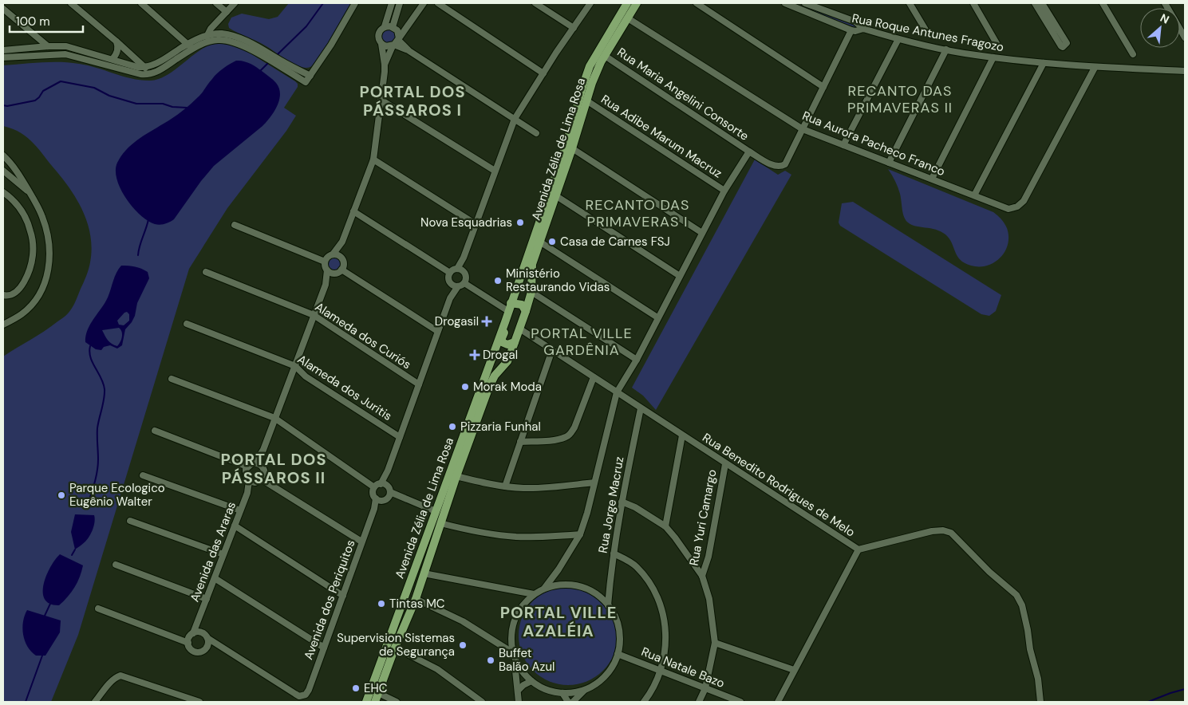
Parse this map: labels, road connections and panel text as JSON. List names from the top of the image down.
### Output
{
  "streets": {
    "main road": ["Avenida Zélia de Lima Rosa"],
    "street": [
      "Rua Roque Antunes Fragozo",
      "Rua Maria Angelini Consorte",
      "Rua Adibe Marum Macruz",
      "Rua Aurora Pacheco Franco",
      "Alameda dos Curiós",
      "Alameda dos Juritis",
      "Rua Benedito Rodrigues de Melo",
      "Rua Jorge Macruz",
      "Rua Yuri Camargo",
      "Avenida das Araras",
      "Avenida dos Periquitos",
      "Rua Natale Bazo"
    ]
  },
  "crossings": [
    ["Rua Roque Antunes Fragozo", "Rua Aurora Pacheco Franco"],
    ["Rua Maria Angelini Consorte", "Rua Aurora Pacheco Franco"],
    ["Rua Maria Angelini Consorte", "Avenida Zélia de Lima Rosa"],
    ["Rua Adibe Marum Macruz", "Avenida Zélia de Lima Rosa"],
    ["Rua Aurora Pacheco Franco", "Avenida Zélia de Lima Rosa"],
    ["Avenida Zélia de Lima Rosa", "Rua Benedito Rodrigues de Melo"],
    ["Rua Benedito Rodrigues de Melo", "Rua Jorge Macruz"],
    ["Rua Benedito Rodrigues de Melo", "Rua Yuri Camargo"],
    ["Rua Jorge Macruz", "Rua Natale Bazo"],
    ["Avenida das Araras", "Avenida dos Periquitos"]
  ],
  "districts": [
    "RECANTO DAS PRIMAVERAS II",
    "PORTAL DOS PÁSSAROS I",
    "RECANTO DAS PRIMAVERAS I",
    "PORTAL VILLE GARDÊNIA",
    "PORTAL DOS PÁSSAROS II",
    "PORTAL VILLE AZALÉIA"
  ],
  "places": {
    "other": [
      "Nova Esquadrias",
      "Casa de Carnes FSJ",
      "Ministério Restaurando Vidas",
      "Morak Moda",
      "Pizzaria Funhal",
      "Parque Ecologico Eugênio Walter",
      "Tintas MC",
      "Supervision Sistemas de Segurança",
      "Buffet Balão Azul",
      "EHC"
    ],
    "health": ["Drogasil", "Drogal"]
  },
  "scale_bar": "100 m",
  "north": "top right"
}
